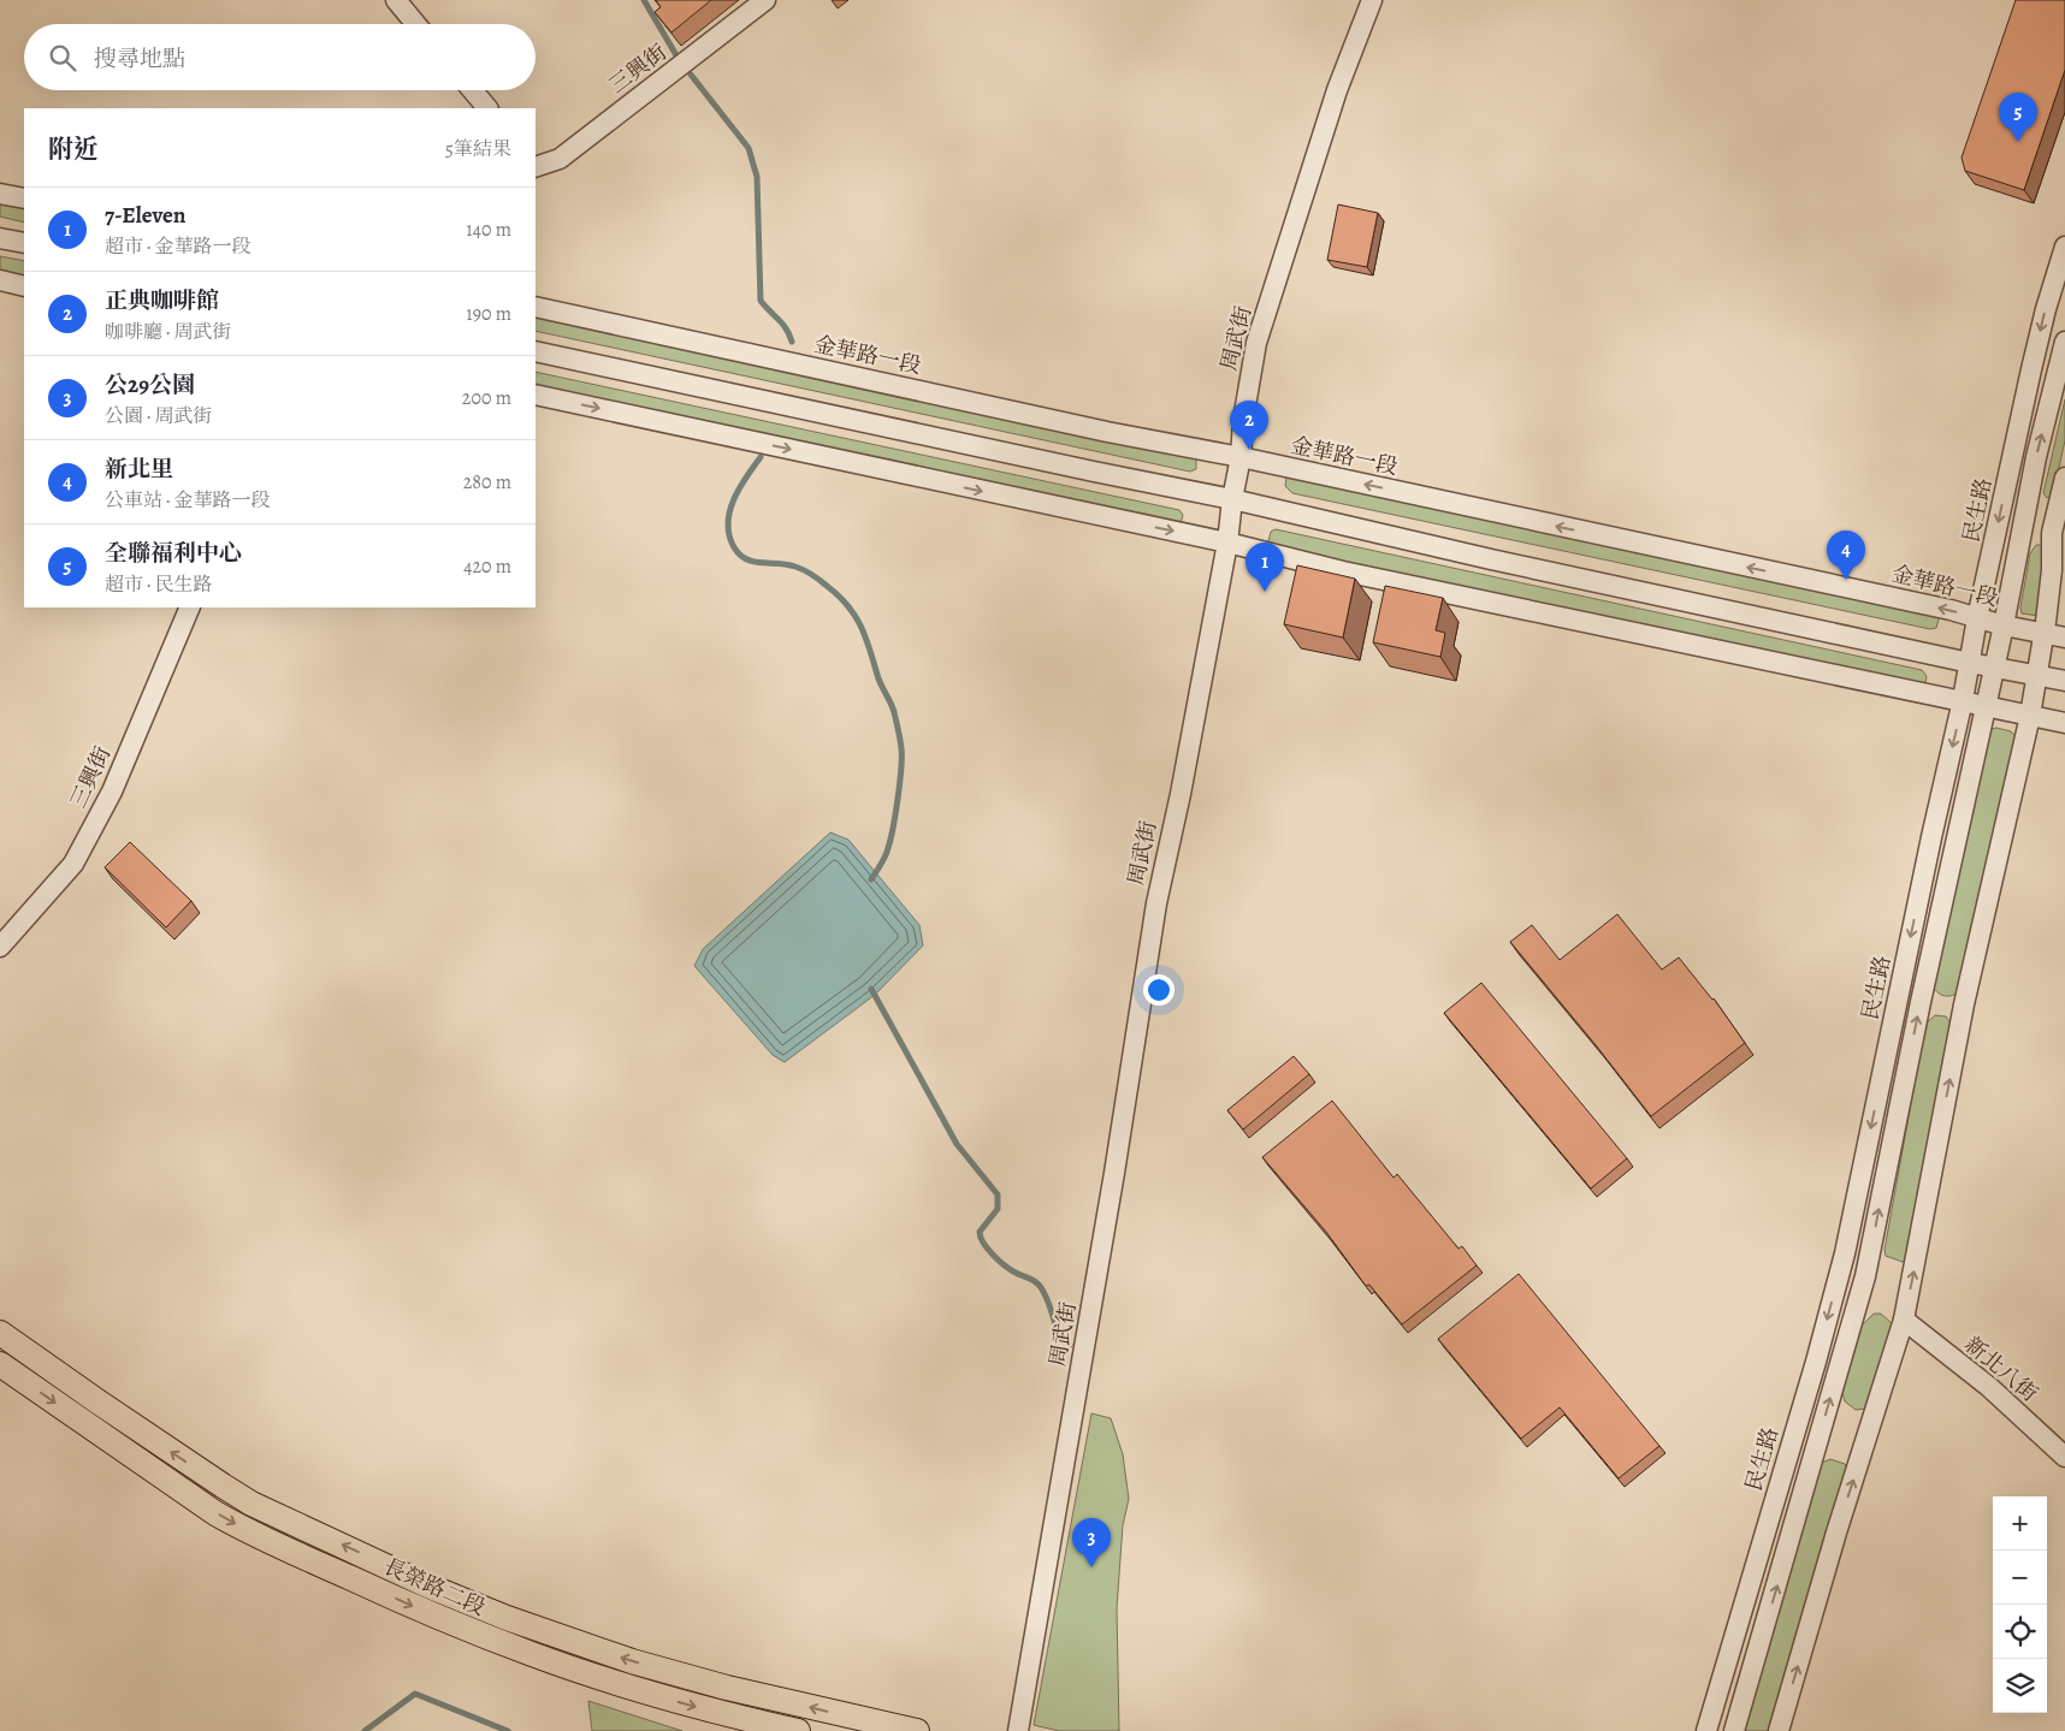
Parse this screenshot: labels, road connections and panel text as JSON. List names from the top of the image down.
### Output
{
  "streets": {
    "main road": ["長榮路二段"],
    "street": [
      "三興街",
      "周武街",
      "金華路一段",
      "民生路",
      "新北八街"
    ]
  },
  "crossings": [
    ["周武街", "金華路一段"],
    ["金華路一段", "民生路"]
  ],
  "page": {
    "search": "搜尋地點",
    "pins": [
      "5",
      "2",
      "4",
      "1",
      "3"
    ],
    "heading": ["附近", "5筆結果"],
    "list": [
      {
        "mark": "1",
        "name": "7-Eleven",
        "note": "超市 · 金華路一段",
        "value": "140 m"
      },
      {
        "mark": "2",
        "name": "正典咖啡館",
        "note": "咖啡廳 · 周武街",
        "value": "190 m"
      },
      {
        "mark": "3",
        "name": "公29公園",
        "note": "公園 · 周武街",
        "value": "200 m"
      },
      {
        "mark": "4",
        "name": "新北里",
        "note": "公車站 · 金華路一段",
        "value": "280 m"
      },
      {
        "mark": "5",
        "name": "全聯福利中心",
        "note": "超市 · 民生路",
        "value": "420 m"
      }
    ],
    "map_buttons": ["+", "−"]
  }
}
